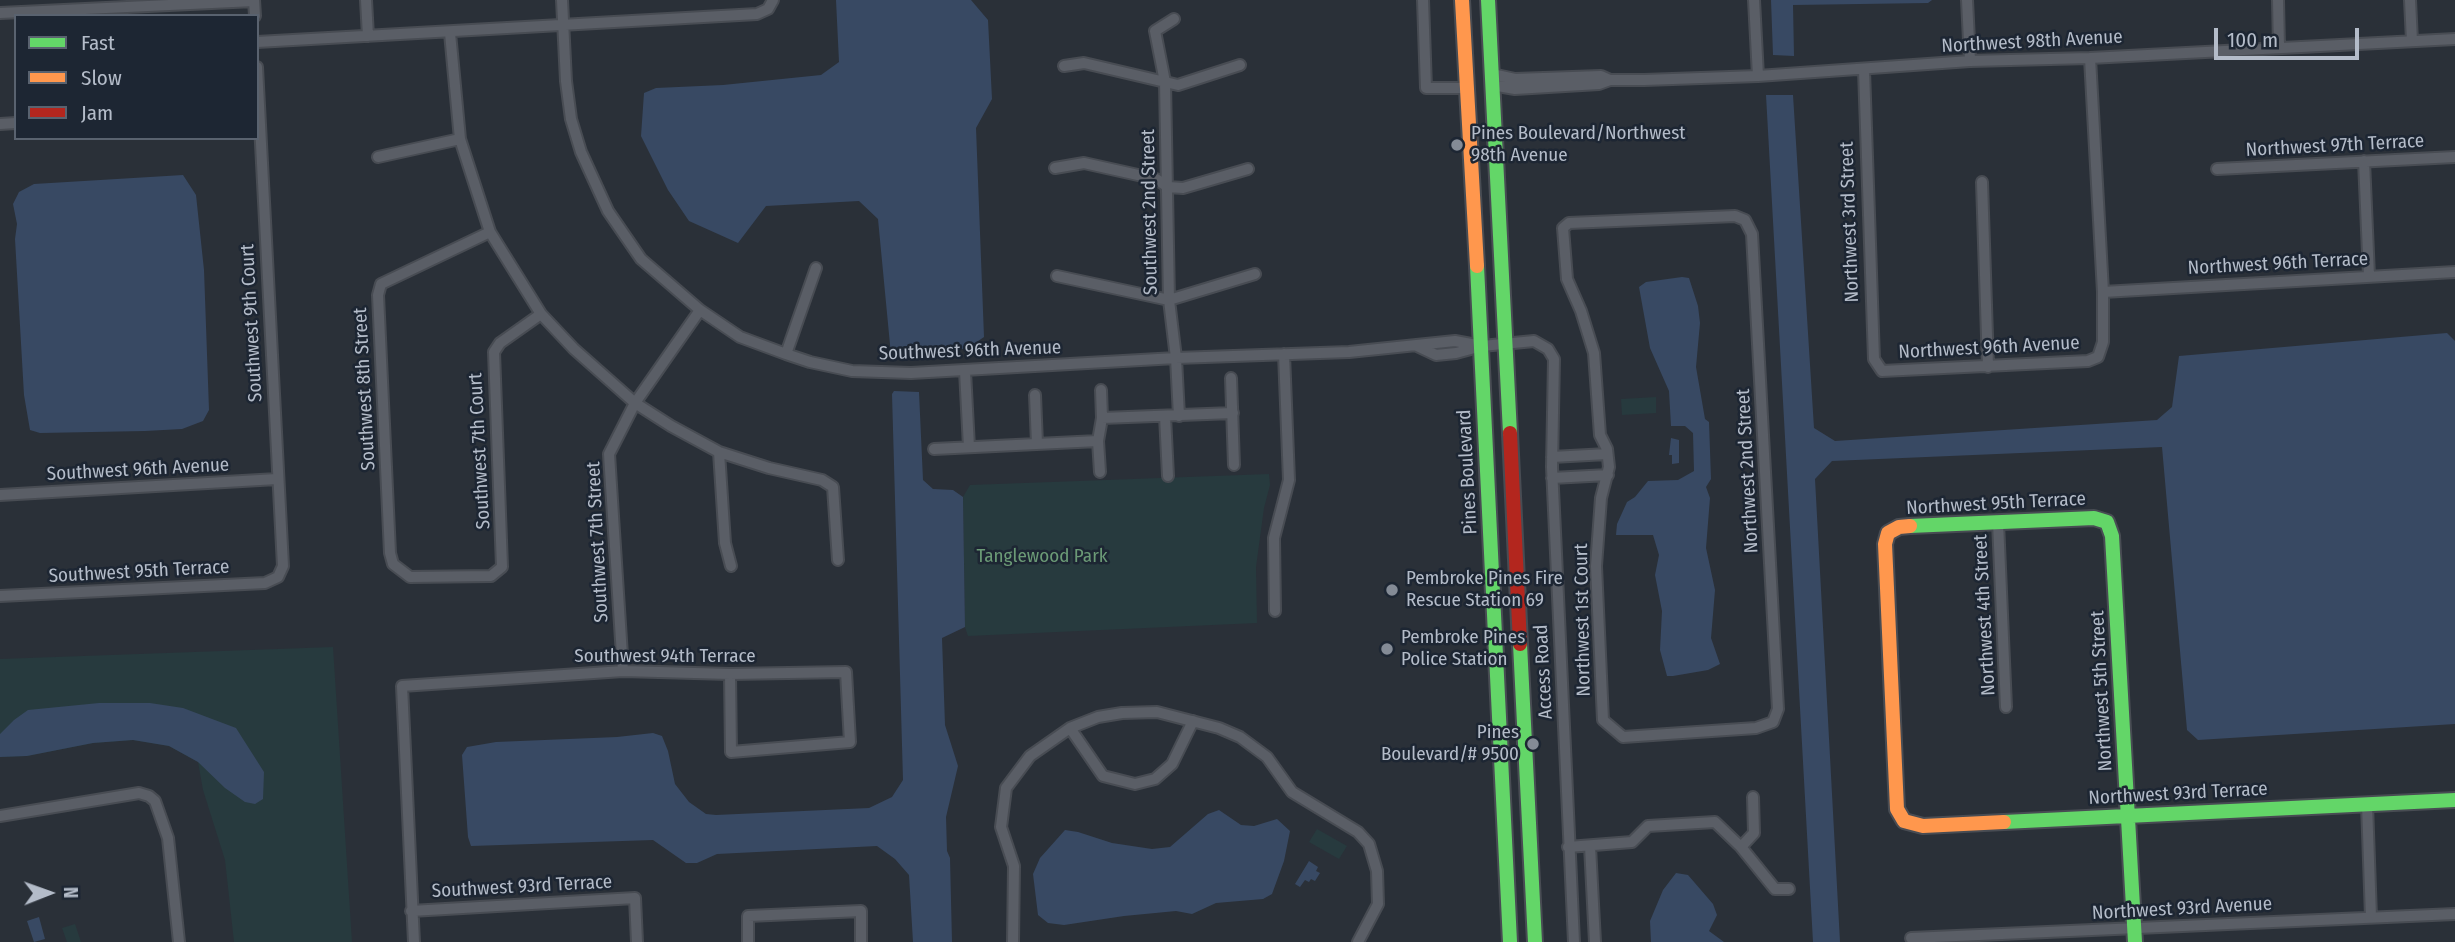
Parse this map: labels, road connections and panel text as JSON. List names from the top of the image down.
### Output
{
  "streets": {
    "main road": [
      "Pines Boulevard",
      "Northwest 95th Terrace",
      "Northwest 5th Street",
      "Northwest 93rd Terrace"
    ],
    "street": [
      "Northwest 98th Avenue",
      "Northwest 97th Terrace",
      "Southwest 2nd Street",
      "Northwest 3rd Street",
      "Northwest 96th Terrace",
      "Southwest 9th Court",
      "Northwest 96th Avenue",
      "Southwest 96th Avenue",
      "Southwest 8th Street",
      "Southwest 7th Court",
      "Northwest 2nd Street",
      "Southwest 7th Street",
      "Southwest 95th Terrace",
      "Northwest 4th Street",
      "Northwest 1st Court",
      "Southwest 94th Terrace",
      "Access Road",
      "Southwest 93rd Terrace",
      "Northwest 93rd Avenue"
    ]
  },
  "crossings": [
    ["Northwest 98th Avenue", "Northwest 3rd Street"],
    ["Southwest 2nd Street", "Southwest 96th Avenue"],
    ["Northwest 3rd Street", "Northwest 96th Avenue"],
    ["Northwest 96th Terrace", "Northwest 96th Avenue"],
    ["Southwest 9th Court", "Southwest 96th Avenue"],
    ["Southwest 9th Court", "Southwest 95th Terrace"],
    ["Southwest 96th Avenue", "Pines Boulevard"],
    ["Southwest 96th Avenue", "Southwest 7th Street"],
    ["Southwest 96th Avenue", "Access Road"],
    ["Southwest 8th Street", "Southwest 7th Court"],
    ["Northwest 2nd Street", "Northwest 1st Court"],
    ["Northwest 95th Terrace", "Northwest 4th Street"],
    ["Northwest 95th Terrace", "Northwest 5th Street"],
    ["Northwest 95th Terrace", "Northwest 93rd Terrace"],
    ["Southwest 7th Street", "Southwest 94th Terrace"],
    ["Southwest 94th Terrace", "Southwest 93rd Terrace"],
    ["Northwest 5th Street", "Northwest 93rd Terrace"],
    ["Northwest 5th Street", "Northwest 93rd Avenue"]
  ],
  "parks": ["Tanglewood Park"],
  "places": [
    "Pines Boulevard/Northwest 98th Avenue",
    "Pembroke Pines Fire Rescue Station 69",
    "Pembroke Pines Police Station",
    "Pines Boulevard/# 9500"
  ],
  "legend": ["Fast", "Slow", "Jam"],
  "scale_bar": "100 m",
  "north": "right"
}
